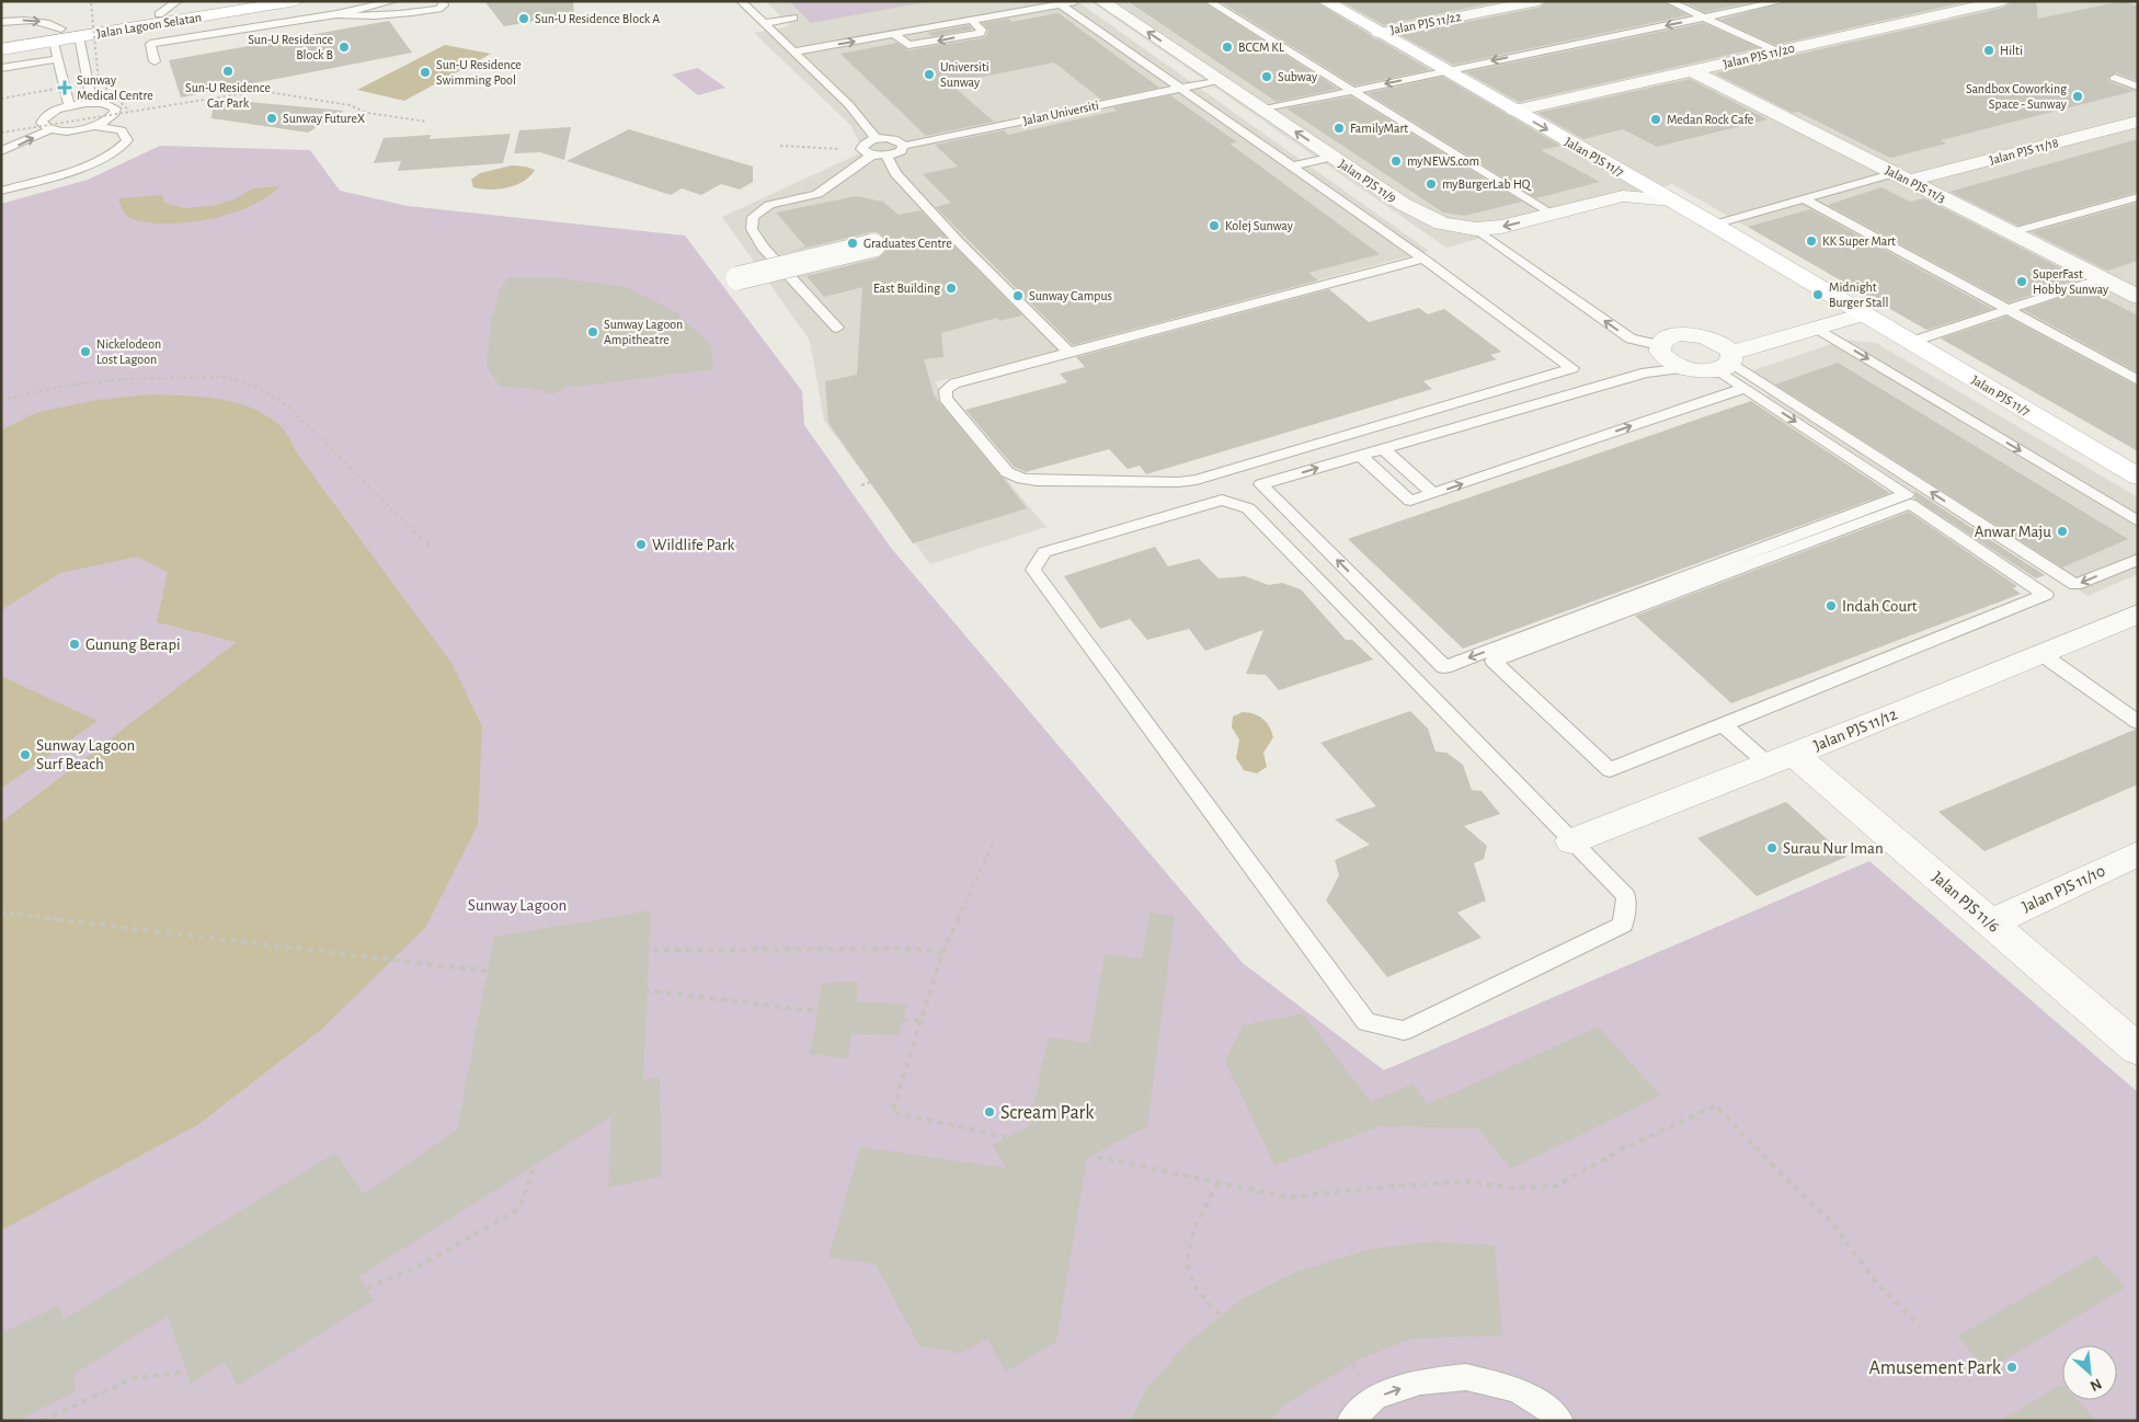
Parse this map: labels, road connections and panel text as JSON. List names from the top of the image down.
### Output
{
  "streets": {
    "street": [
      "Jalan PJS 11/22",
      "Jalan Lagoon Selatan",
      "Jalan PJS 11/20",
      "Jalan PJS 11/18",
      "Jalan PJS 11/7",
      "Jalan PJS 11/9",
      "Jalan PJS 11/3",
      "Jalan PJS 11/12",
      "Jalan PJS 11/10",
      "Jalan PJS 11/6"
    ],
    "lane": ["Jalan Universiti"]
  },
  "crossings": [
    ["Jalan PJS 11/22", "Jalan PJS 11/7"],
    ["Jalan PJS 11/20", "Jalan PJS 11/7"],
    ["Jalan PJS 11/20", "Jalan PJS 11/3"],
    ["Jalan Universiti", "Jalan PJS 11/9"],
    ["Jalan PJS 11/18", "Jalan PJS 11/3"],
    ["Jalan PJS 11/7", "Jalan PJS 11/9"],
    ["Jalan PJS 11/12", "Jalan PJS 11/6"],
    ["Jalan PJS 11/10", "Jalan PJS 11/6"]
  ],
  "one_way": ["Jalan PJS 11/9"],
  "parks": ["Sunway Lagoon"],
  "places": {
    "other": [
      "Sun-U Residence Block A",
      "Sun-U Residence Block B",
      "BCCM KL",
      "Hilti",
      "Sun-U Residence Car Park",
      "Sun-U Residence Swimming Pool",
      "Universiti Sunway",
      "Subway",
      "Sandbox Coworking Space - Sunway",
      "Sunway FutureX",
      "Medan Rock Cafe",
      "FamilyMart",
      "myNEWS.com",
      "myBurgerLab HQ",
      "Kolej Sunway",
      "KK Super Mart",
      "Graduates Centre",
      "SuperFast Hobby Sunway",
      "East Building",
      "Midnight Burger Stall",
      "Sunway Campus",
      "Sunway Lagoon Ampitheatre",
      "Nickelodeon Lost Lagoon",
      "Anwar Maju",
      "Wildlife Park",
      "Indah Court",
      "Gunung Berapi",
      "Sunway Lagoon Surf Beach",
      "Surau Nur Iman",
      "Scream Park",
      "Amusement Park"
    ],
    "health": ["Sunway Medical Centre"]
  },
  "north": "bottom right"
}
